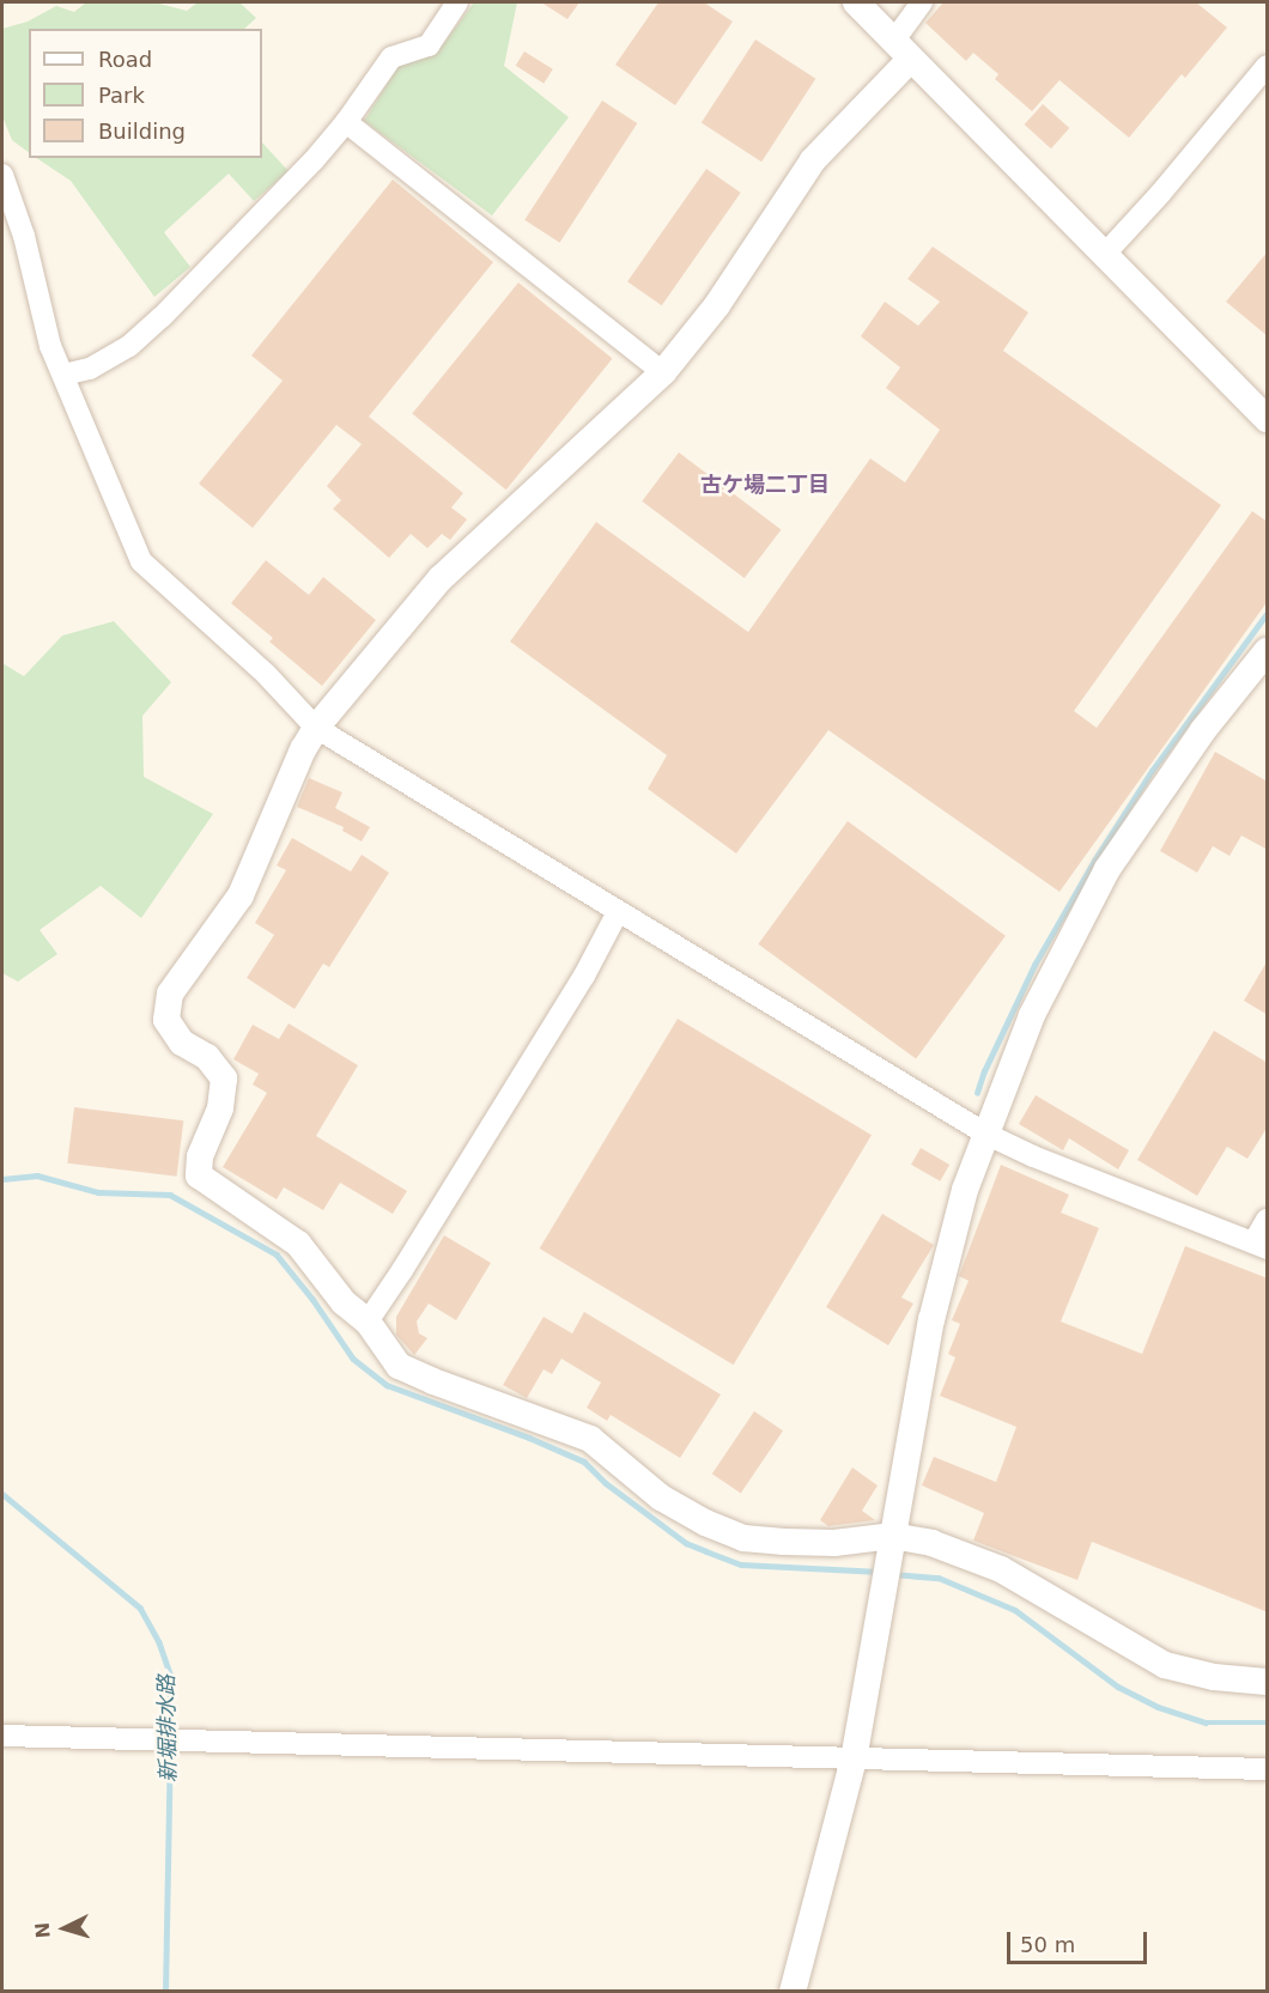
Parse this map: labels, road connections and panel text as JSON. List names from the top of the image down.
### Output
{
  "districts": ["古ケ場二丁目"],
  "water": ["新堀排水路"],
  "legend": ["Road", "Park", "Building"],
  "scale_bar": "50 m",
  "north": "left"
}
